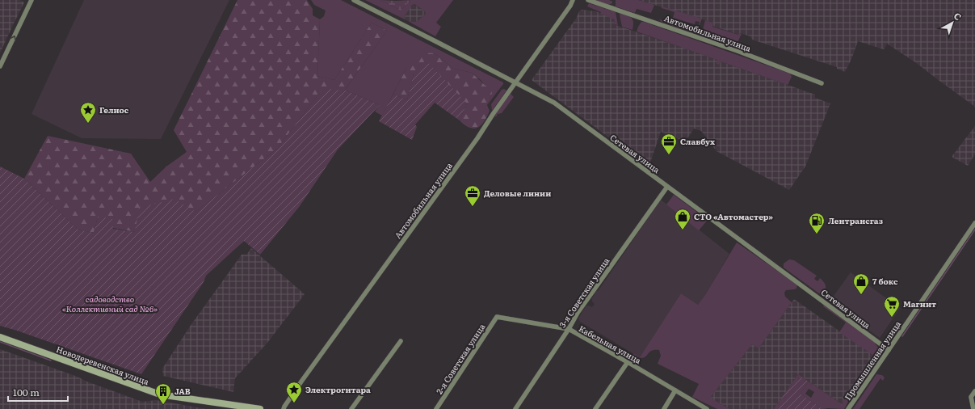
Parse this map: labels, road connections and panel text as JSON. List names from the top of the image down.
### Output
{
  "streets": {
    "main road": ["Новодеревенская улица"],
    "street": [
      "Автомобильная улица",
      "Сетевая улица",
      "3-я Советская улица",
      "Кабельная улица",
      "2-я Советская улица",
      "Промышленная улица"
    ]
  },
  "crossings": [
    ["Автомобильная улица", "Сетевая улица"],
    ["Сетевая улица", "3-я Советская улица"],
    ["Сетевая улица", "Промышленная улица"],
    ["3-я Советская улица", "Кабельная улица"],
    ["Кабельная улица", "2-я Советская улица"]
  ],
  "parks": ["садоводство «Коллективный сад №6»"],
  "places": {
    "place": ["Гелиос", "Электрогитара"],
    "office": ["Славбух", "Деловые линии"],
    "shop": ["СТО «Автомастер»", "7 бокс"],
    "fuel station": ["Лентрансгаз"],
    "supermarket": ["Магнит"],
    "building": ["JAB"]
  },
  "scale_bar": "100 m",
  "north": "top right"
}
